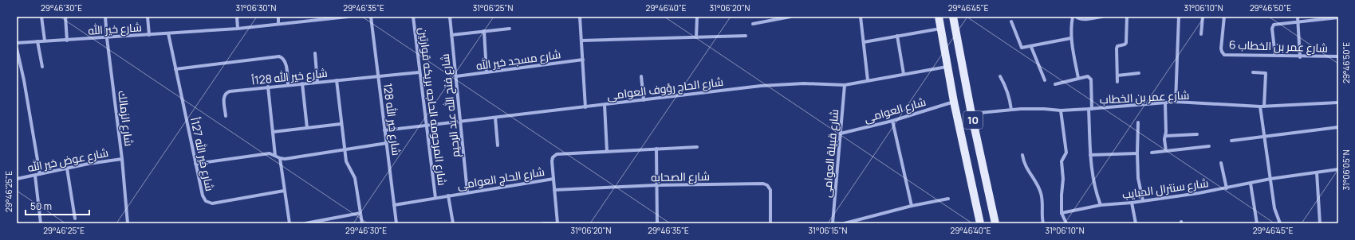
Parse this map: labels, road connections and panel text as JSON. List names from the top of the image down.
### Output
{
  "streets": {
    "main road": ["10"],
    "street": [
      "شارع خير الله",
      "شارع عمر بن الخطاب 6",
      "شارع مسجد خير الله",
      "شارع خير الله 128أ",
      "شارع الحاج رؤوف العوامى",
      "شارع عمر بن الخطاب",
      "شارع فتح الله عبد الرحيم",
      "شارع المرحومه الحاجه بريكه قوارتين",
      "شارع العوامى",
      "شارع الزمالك",
      "شارع خير الله 128",
      "شارع قبيلة العوامى",
      "شارع خير الله 127أ",
      "شارع عوض خير الله",
      "شارع الصحابه",
      "شارع الحاج العوامى",
      "شارع سنترال الحبايب"
    ]
  },
  "crossings": [
    ["شارع خير الله", "شارع الزمالك"],
    ["شارع خير الله", "شارع خير الله 127أ"],
    ["شارع مسجد خير الله", "شارع فتح الله عبد الرحيم"],
    ["شارع خير الله 128أ", "شارع المرحومه الحاجه بريكه قوارتين"],
    ["شارع خير الله 128أ", "شارع خير الله 128"],
    ["شارع الحاج رؤوف العوامى", "شارع فتح الله عبد الرحيم"],
    ["شارع الحاج رؤوف العوامى", "شارع المرحومه الحاجه بريكه قوارتين"],
    ["شارع الحاج رؤوف العوامى", "شارع خير الله 128"],
    ["شارع الحاج رؤوف العوامى", "10"],
    ["شارع الحاج رؤوف العوامى", "شارع قبيلة العوامى"],
    ["شارع عمر بن الخطاب", "10"],
    ["شارع فتح الله عبد الرحيم", "شارع الحاج العوامى"],
    ["شارع المرحومه الحاجه بريكه قوارتين", "شارع الحاج العوامى"],
    ["شارع العوامى", "10"],
    ["شارع العوامى", "شارع قبيلة العوامى"],
    ["شارع الزمالك", "شارع عوض خير الله"],
    ["شارع خير الله 128", "شارع الحاج العوامى"]
  ],
  "scale_bar": "50 m",
  "coordinates": [
    "29°46'30\"E",
    "31°06'30\"N",
    "29°46'35\"E",
    "31°06'25\"N",
    "29°46'40\"E",
    "31°06'20\"N",
    "29°46'45\"E",
    "31°06'10\"N",
    "29°46'50\"E",
    "31°06'05\"N",
    "29°46'25\"E",
    "31°06'15\"N"
  ]
}
